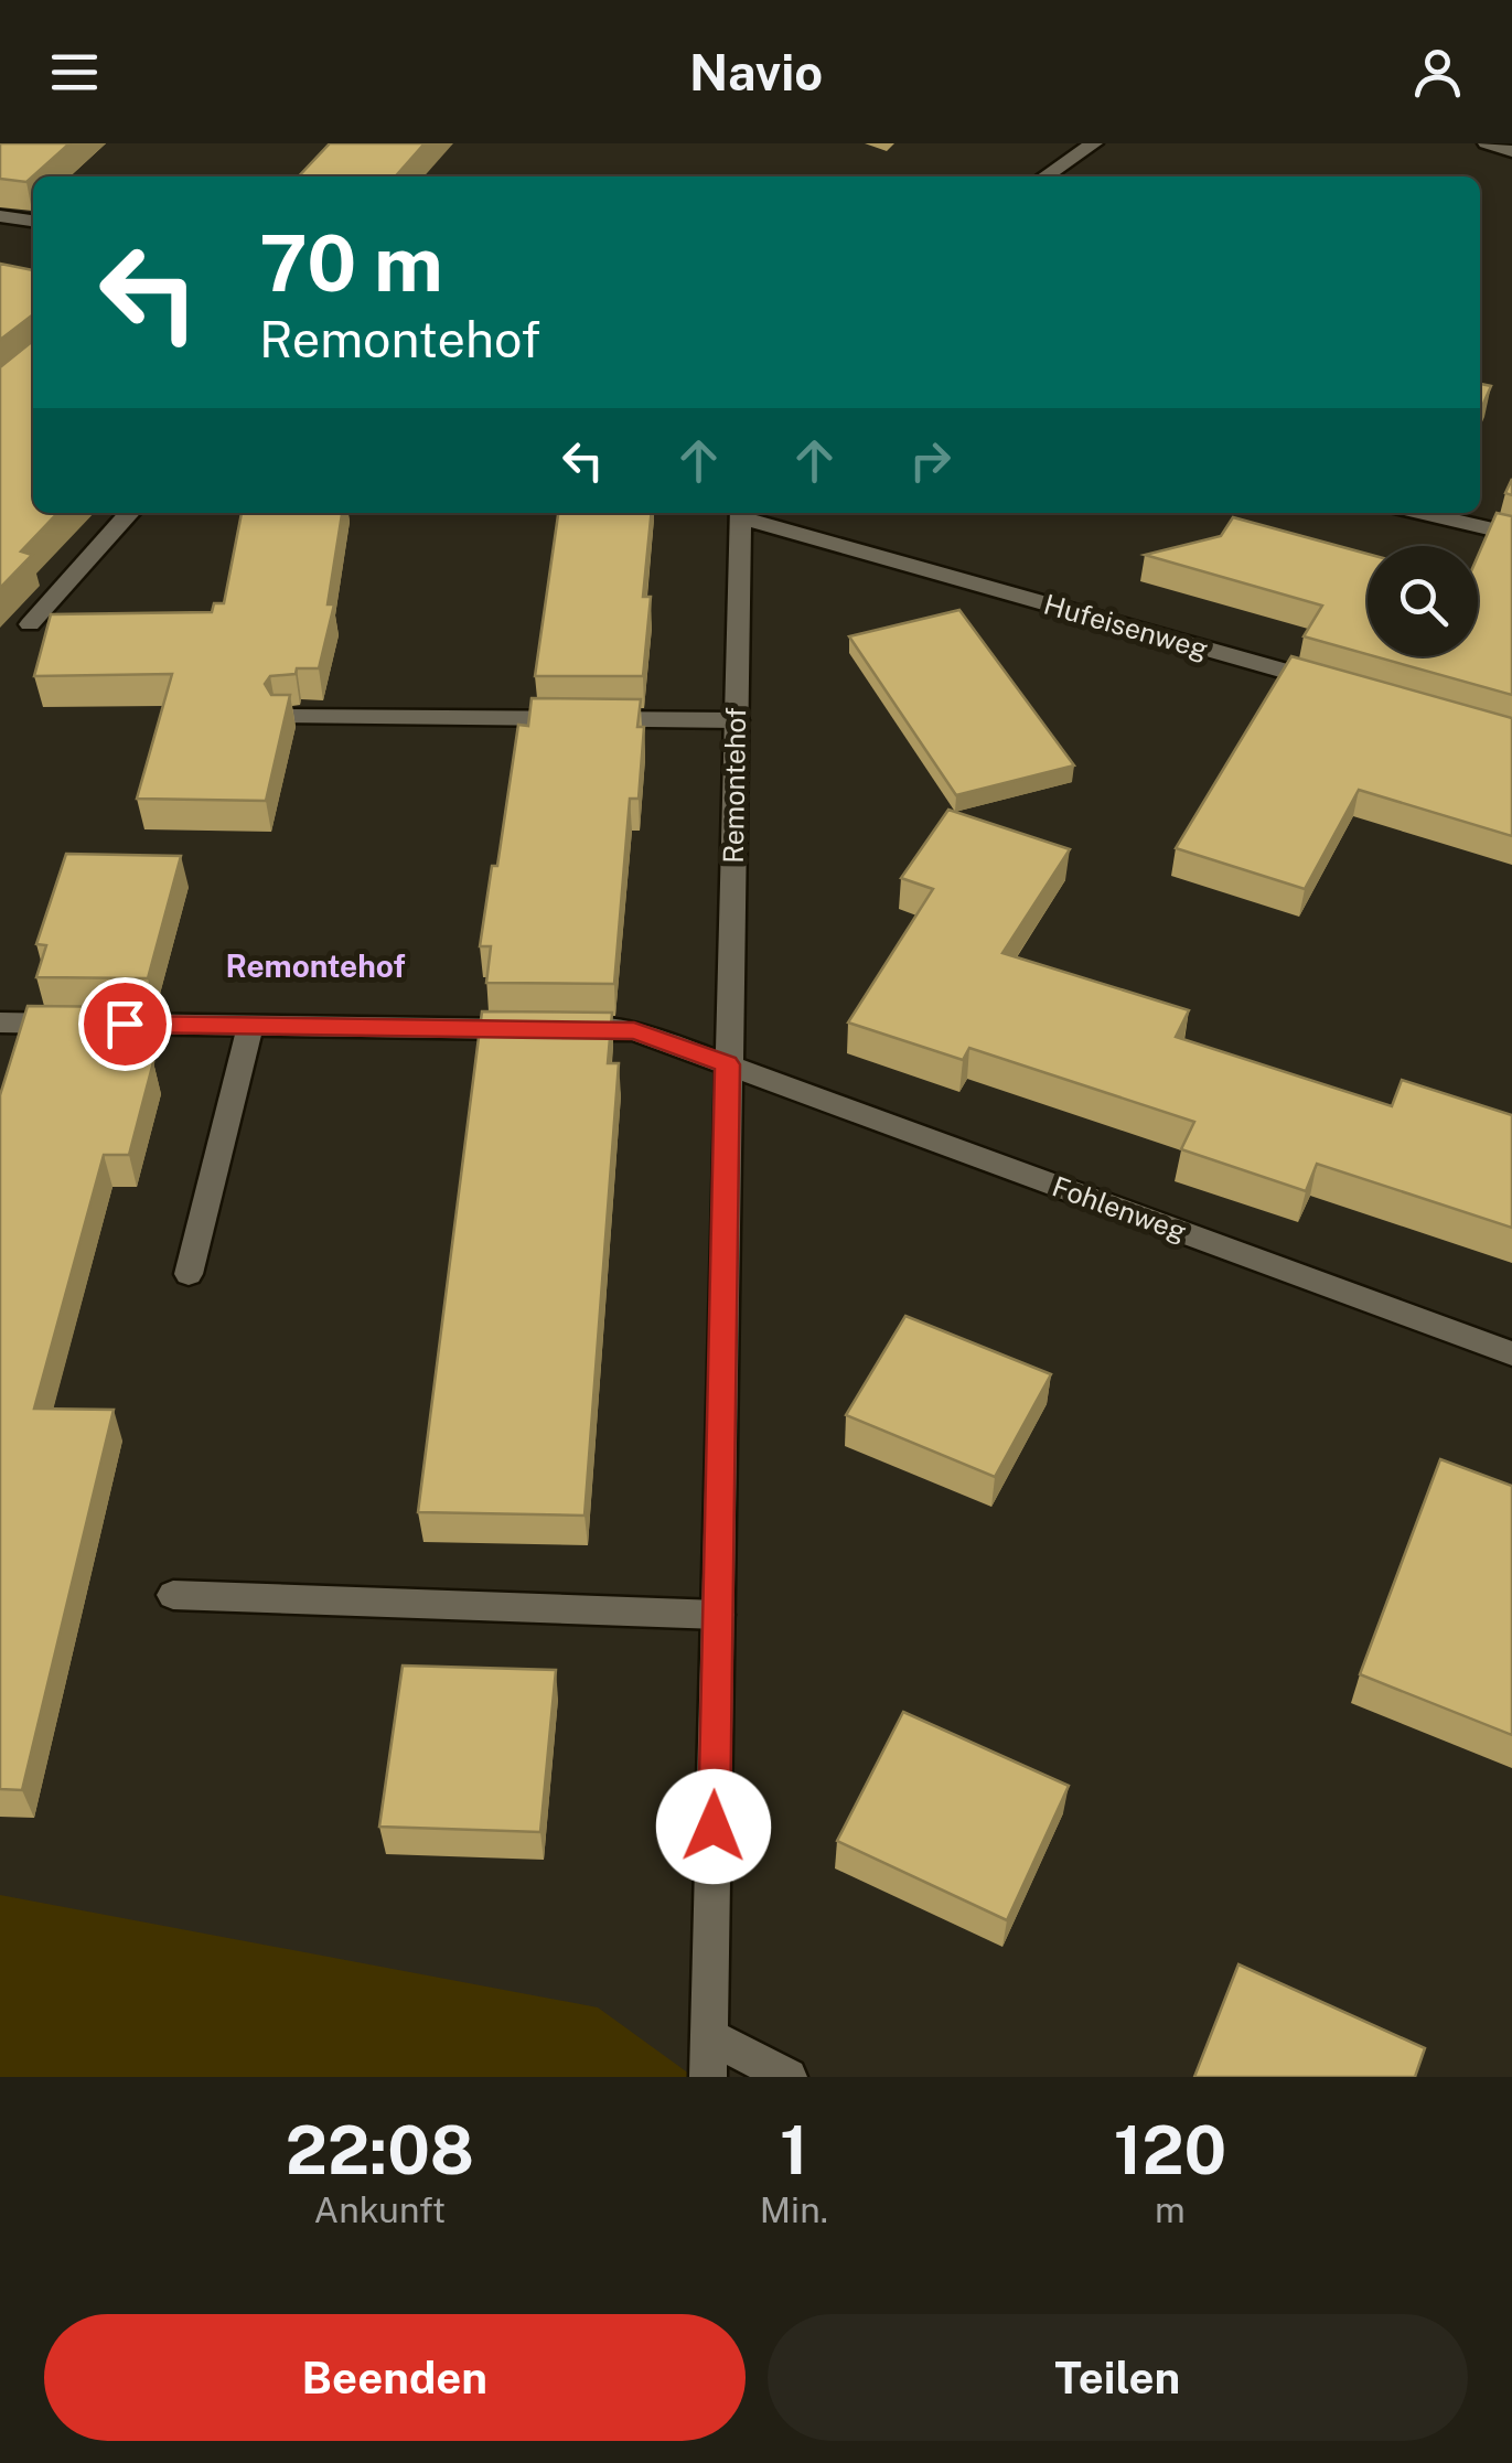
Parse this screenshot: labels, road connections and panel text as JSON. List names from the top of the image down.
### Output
{
  "streets": {
    "street": ["Hufeisenweg", "Remontehof", "Fohlenweg"]
  },
  "crossings": [
    ["Remontehof", "Fohlenweg"]
  ],
  "districts": ["Remontehof"],
  "page": {
    "header": "Navio",
    "turn": ["70 m", "Remontehof"],
    "eta": [
      "22:08",
      "Ankunft",
      "1",
      "Min.",
      "120",
      "m"
    ],
    "buttons": ["Beenden", "Teilen"]
  }
}
